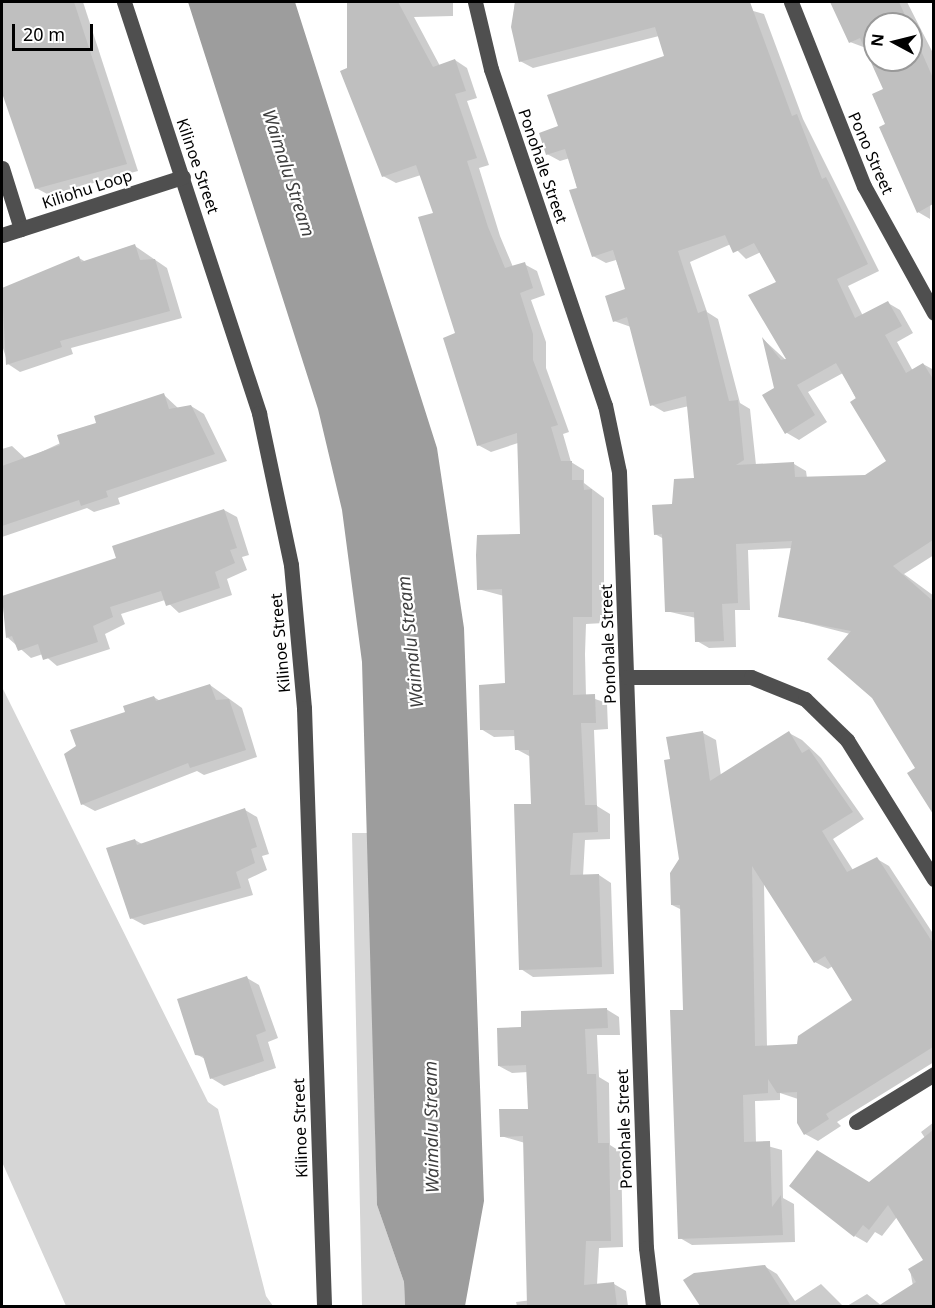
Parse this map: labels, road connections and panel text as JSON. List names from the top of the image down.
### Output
{
  "streets": {
    "street": [
      "Pono Street",
      "Kilinoe Street",
      "Ponohale Street",
      "Kiliohu Loop"
    ]
  },
  "crossings": [
    ["Kilinoe Street", "Kiliohu Loop"]
  ],
  "water": ["Waimalu Stream"],
  "scale_bar": "20 m",
  "north": "left"
}
